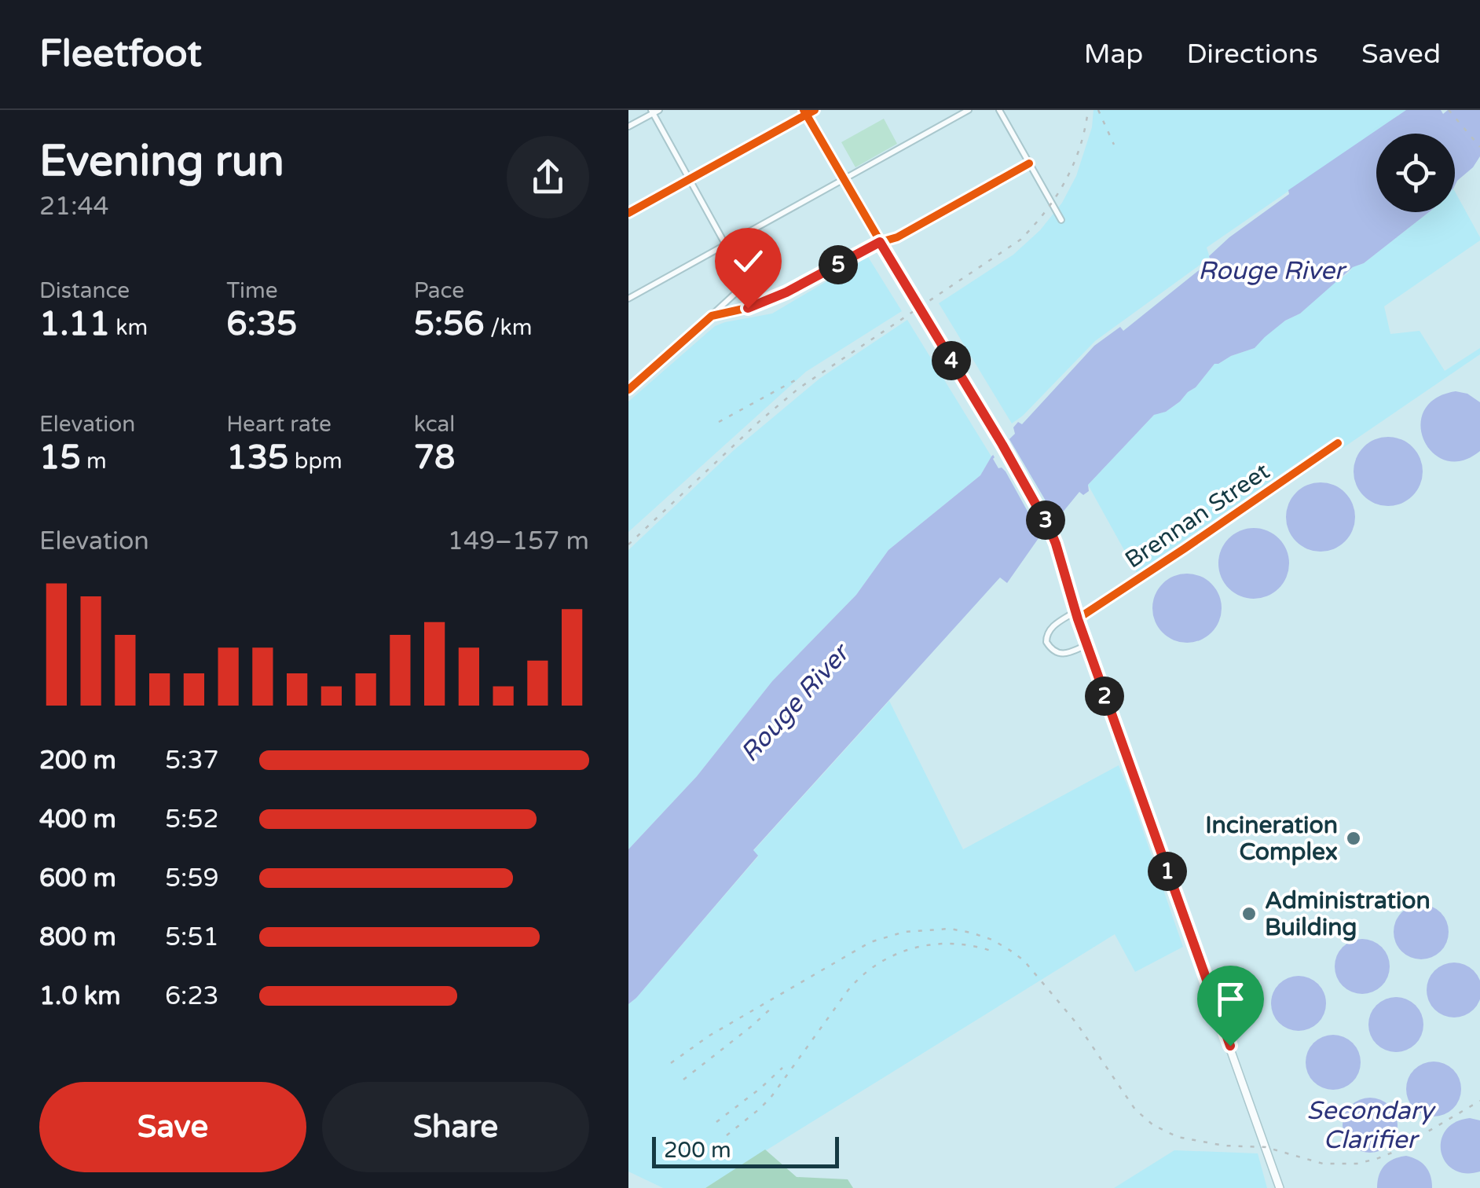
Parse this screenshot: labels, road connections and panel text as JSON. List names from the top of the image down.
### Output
{
  "streets": {
    "street": ["Brennan Street"]
  },
  "water": ["Rouge River", "Secondary Clarifier"],
  "places": ["Incineration Complex", "Administration Building"],
  "scale_bar": "200 m",
  "page": {
    "header": "Fleetfoot",
    "nav": ["Map", "Directions", "Saved"],
    "heading": ["Evening run", "21:44"],
    "stats": [
      ["Distance", "1.11 km"],
      ["Time", "6:35"],
      ["Pace", "5:56 /km"],
      ["Elevation", "15 m"],
      ["Heart rate", "135 bpm"],
      ["kcal", "78"]
    ],
    "pins": [
      "5",
      "4",
      "3",
      "2",
      "1"
    ],
    "chart": ["Elevation", "149–157 m"],
    "list": [
      {
        "name": "200 m",
        "note": "5:37"
      },
      {
        "name": "400 m",
        "note": "5:52"
      },
      {
        "name": "600 m",
        "note": "5:59"
      },
      {
        "name": "800 m",
        "note": "5:51"
      },
      {
        "name": "1.0 km",
        "note": "6:23"
      }
    ],
    "buttons": ["Save", "Share"],
    "scale": "200 m"
  }
}
